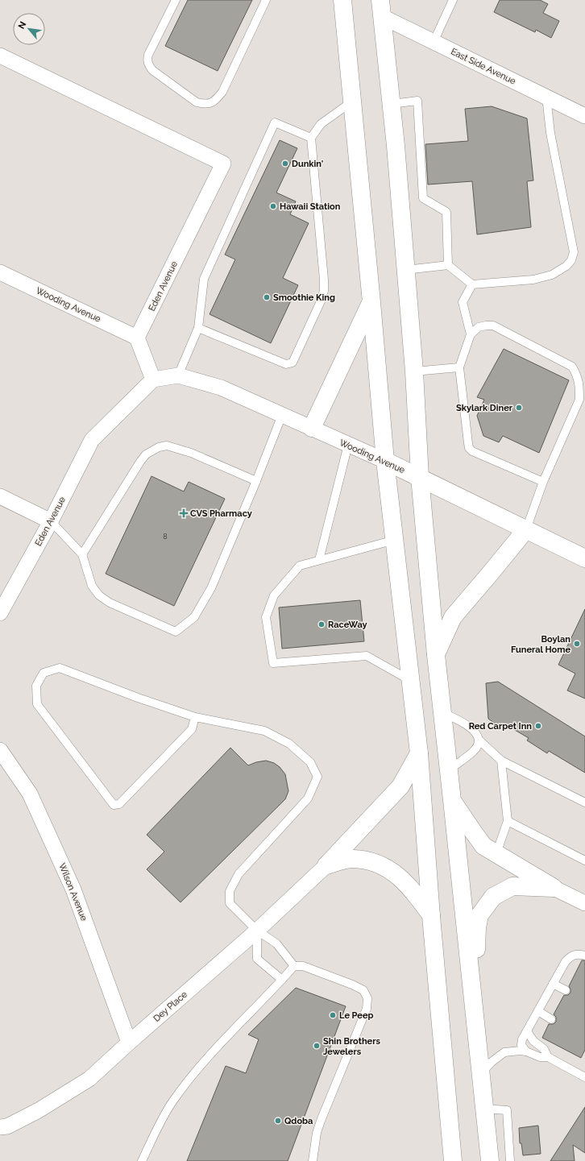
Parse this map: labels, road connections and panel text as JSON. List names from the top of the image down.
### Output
{
  "streets": {
    "main road": ["Wooding Avenue"],
    "street": [
      "East Side Avenue",
      "Eden Avenue",
      "Wilson Avenue",
      "Dey Place"
    ]
  },
  "crossings": [
    ["Eden Avenue", "Wooding Avenue"],
    ["Wilson Avenue", "Dey Place"]
  ],
  "places": {
    "other": [
      "Dunkin'",
      "Hawaii Station",
      "Smoothie King",
      "Skylark Diner",
      "RaceWay",
      "Boylan Funeral Home",
      "Red Carpet Inn",
      "Le Peep",
      "Shin Brothers Jewelers",
      "Qdoba"
    ],
    "health": ["CVS Pharmacy"]
  },
  "house_numbers": ["8"],
  "north": "top left"
}
